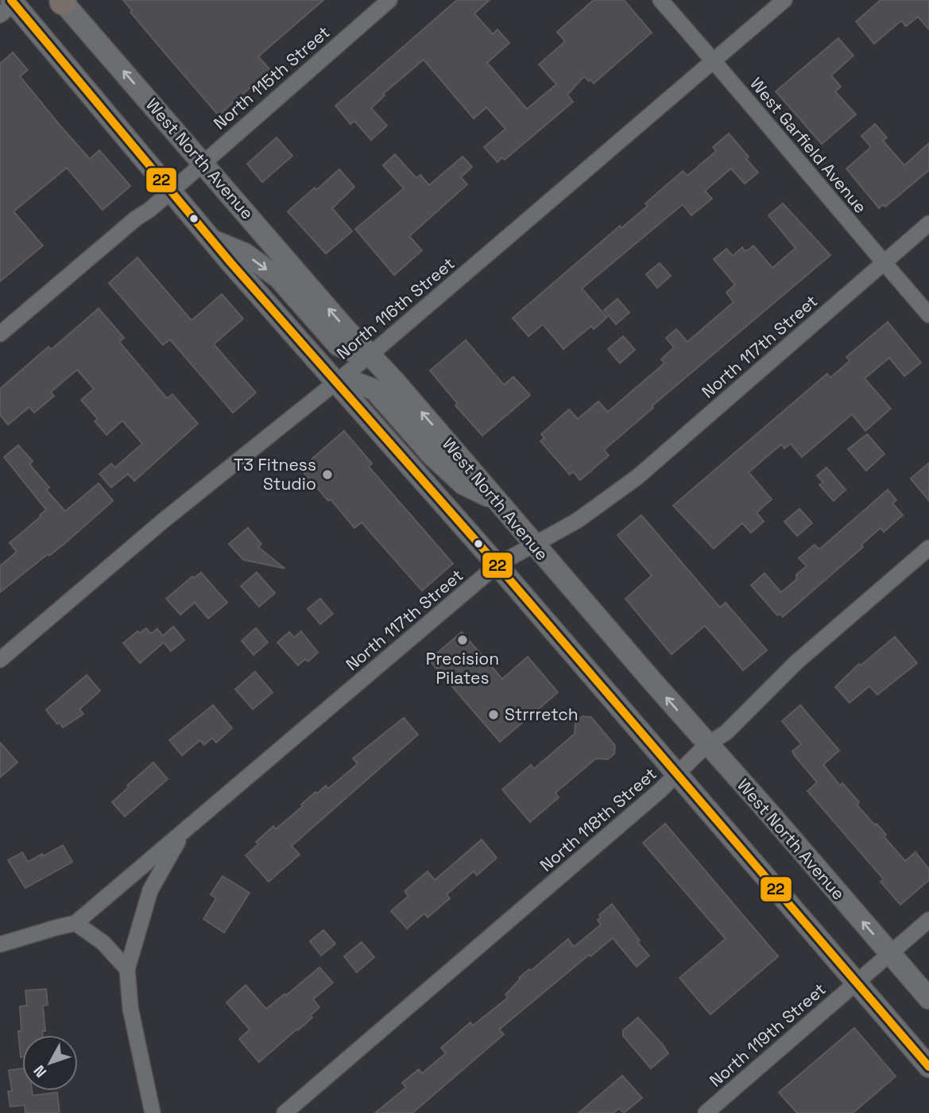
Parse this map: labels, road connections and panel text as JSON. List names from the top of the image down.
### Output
{
  "streets": {
    "main road": ["West North Avenue"],
    "street": [
      "North 115th Street",
      "West Garfield Avenue",
      "North 116th Street",
      "North 117th Street",
      "North 118th Street",
      "North 119th Street"
    ]
  },
  "crossings": [
    ["North 115th Street", "West North Avenue"],
    ["West Garfield Avenue", "North 116th Street"],
    ["West Garfield Avenue", "North 117th Street"],
    ["West North Avenue", "North 116th Street"],
    ["West North Avenue", "North 117th Street"],
    ["West North Avenue", "North 118th Street"],
    ["West North Avenue", "North 119th Street"]
  ],
  "places": ["T3 Fitness Studio", "Precision Pilates", "Strrretch"],
  "lines": ["transit line 22"],
  "north": "bottom left"
}
